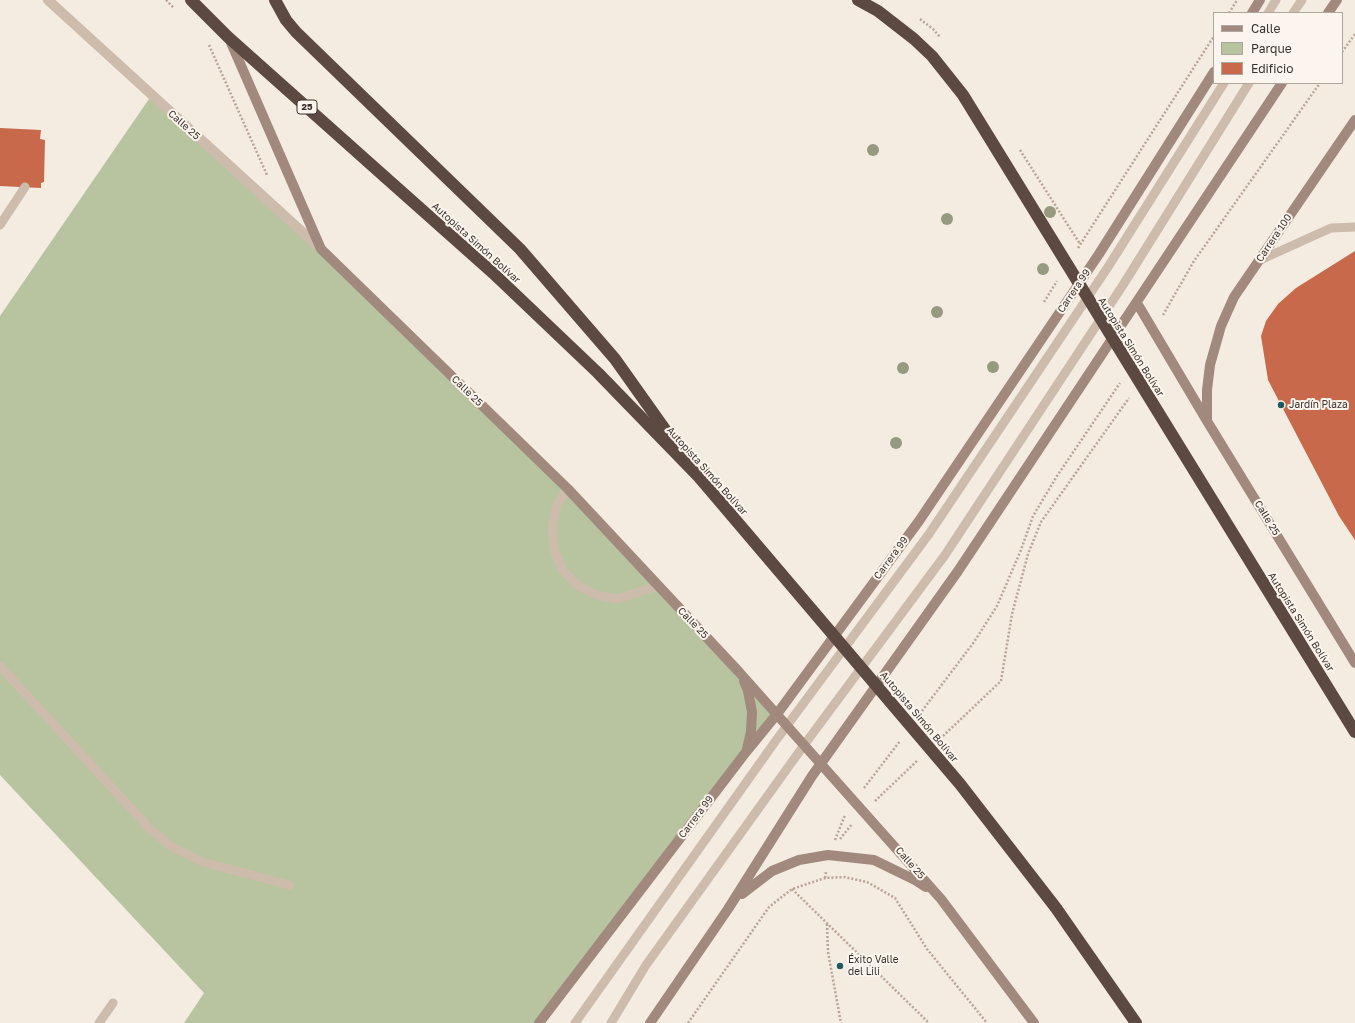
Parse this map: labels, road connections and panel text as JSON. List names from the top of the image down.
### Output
{
  "streets": {
    "highway": ["25", "Autopista Simón Bolívar"],
    "main road": ["Calle 25", "Carrera 100", "Carrera 99"]
  },
  "crossings": [
    ["Calle 25", "Carrera 100"],
    ["Calle 25", "Autopista Simón Bolívar"],
    ["Calle 25", "Carrera 99"]
  ],
  "places": ["Jardín Plaza", "Éxito Valle del Lili"],
  "legend": ["Calle", "Parque", "Edificio"]
}
